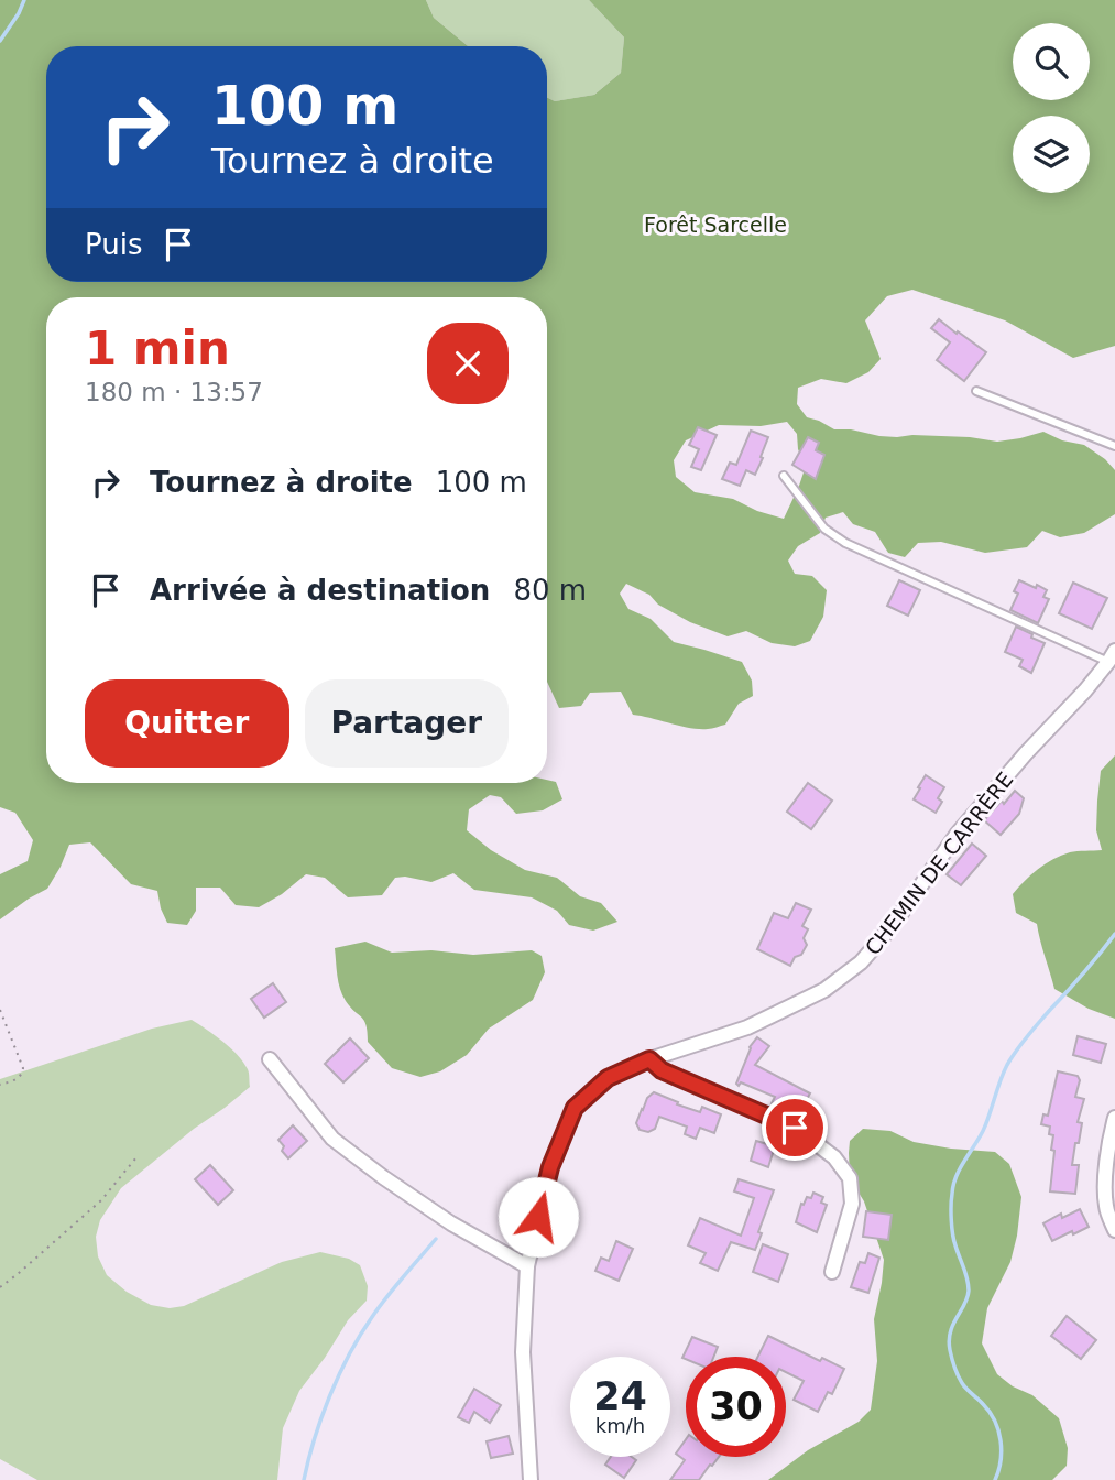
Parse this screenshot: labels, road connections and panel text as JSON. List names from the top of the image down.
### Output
{
  "streets": {
    "street": ["CHEMIN DE CARRÈRE"]
  },
  "parks": ["Forêt Sarcelle"],
  "page": {
    "turn": ["100 m", "Tournez à droite"],
    "then": "Puis",
    "heading": ["1 min", "180 m · 13:57"],
    "list": [
      {
        "name": "Tournez à droite",
        "value": "100 m"
      },
      {
        "name": "Arrivée à destination",
        "value": "80 m"
      }
    ],
    "buttons": ["Quitter", "Partager"],
    "speed": "24 km/h",
    "limit": "30"
  }
}
